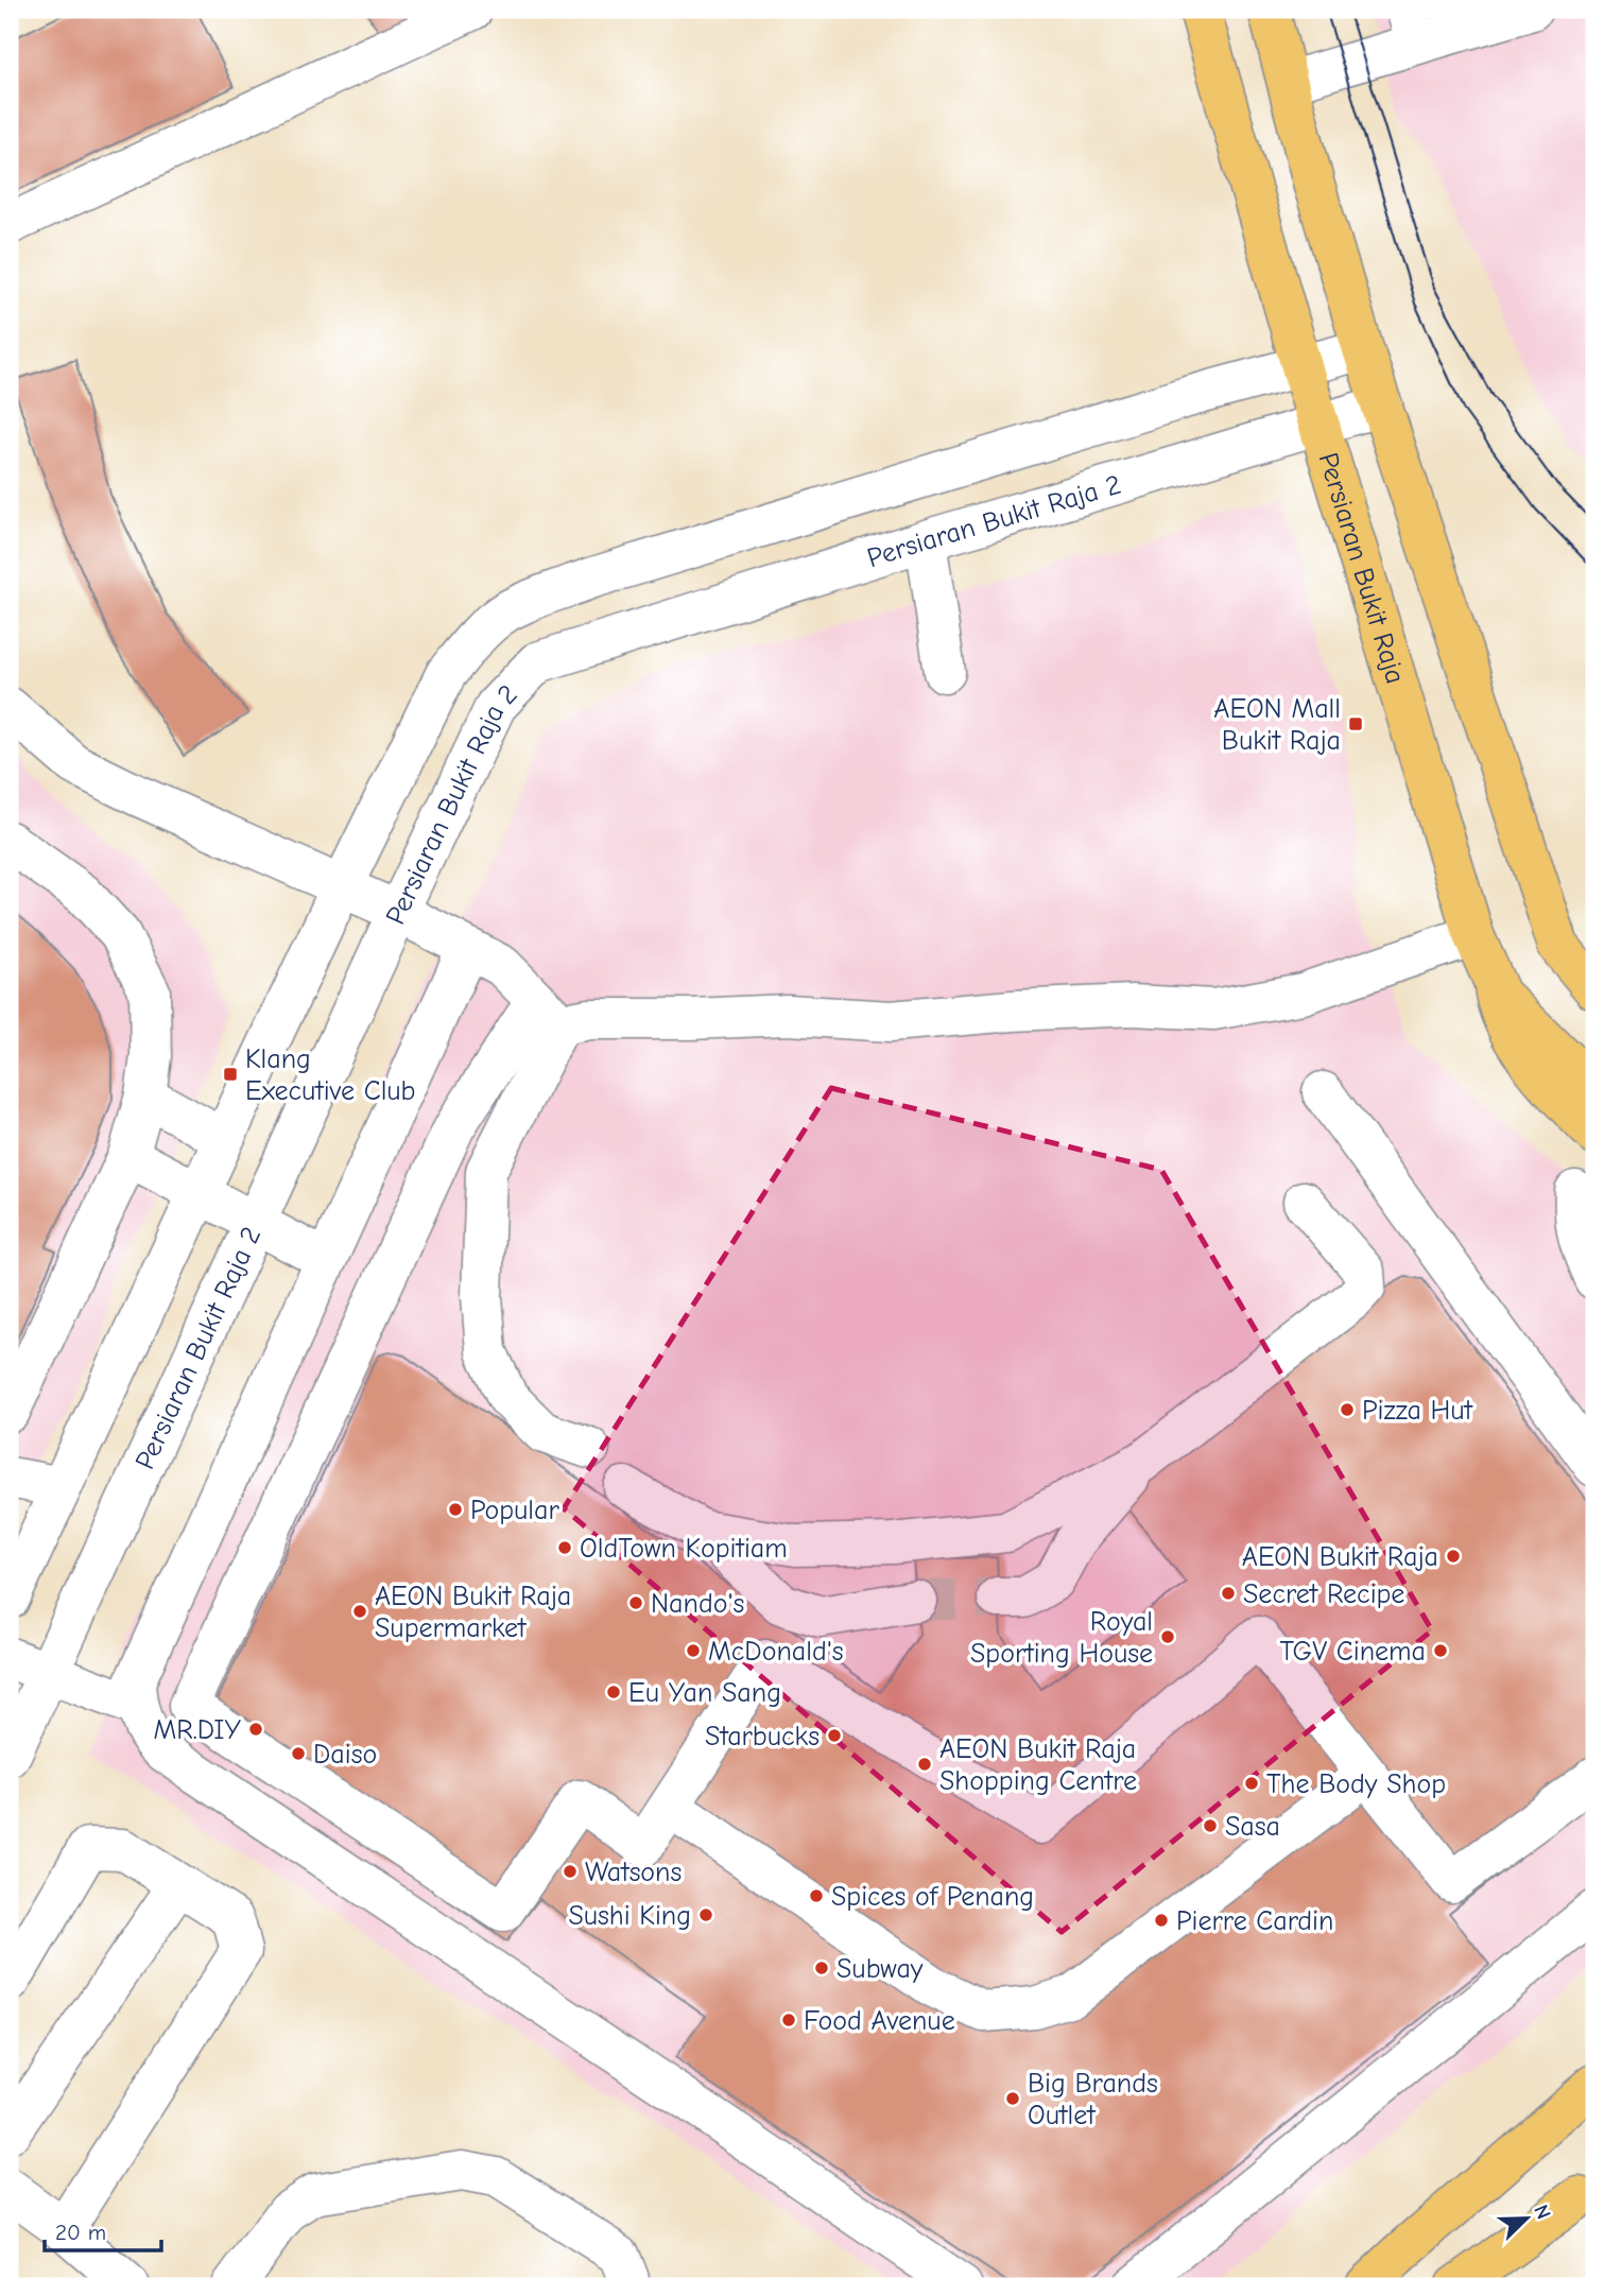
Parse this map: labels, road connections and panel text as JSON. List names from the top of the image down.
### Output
{
  "streets": {
    "main road": ["Persiaran Bukit Raja"],
    "street": ["Persiaran Bukit Raja 2"]
  },
  "crossings": [
    ["Persiaran Bukit Raja 2", "Persiaran Bukit Raja"]
  ],
  "places": {
    "transit": ["AEON Mall Bukit Raja", "Klang Executive Club"],
    "other": [
      "Pizza Hut",
      "Popular",
      "OldTown Kopitiam",
      "AEON Bukit Raja",
      "Secret Recipe",
      "Nando's",
      "AEON Bukit Raja Supermarket",
      "Royal Sporting House",
      "McDonald's",
      "TGV Cinema",
      "Eu Yan Sang",
      "MR.DIY",
      "Starbucks",
      "Daiso",
      "AEON Bukit Raja Shopping Centre",
      "The Body Shop",
      "Sasa",
      "Watsons",
      "Spices of Penang",
      "Sushi King",
      "Pierre Cardin",
      "Subway",
      "Food Avenue",
      "Big Brands Outlet"
    ]
  },
  "scale_bar": "20 m",
  "north": "top right"
}
